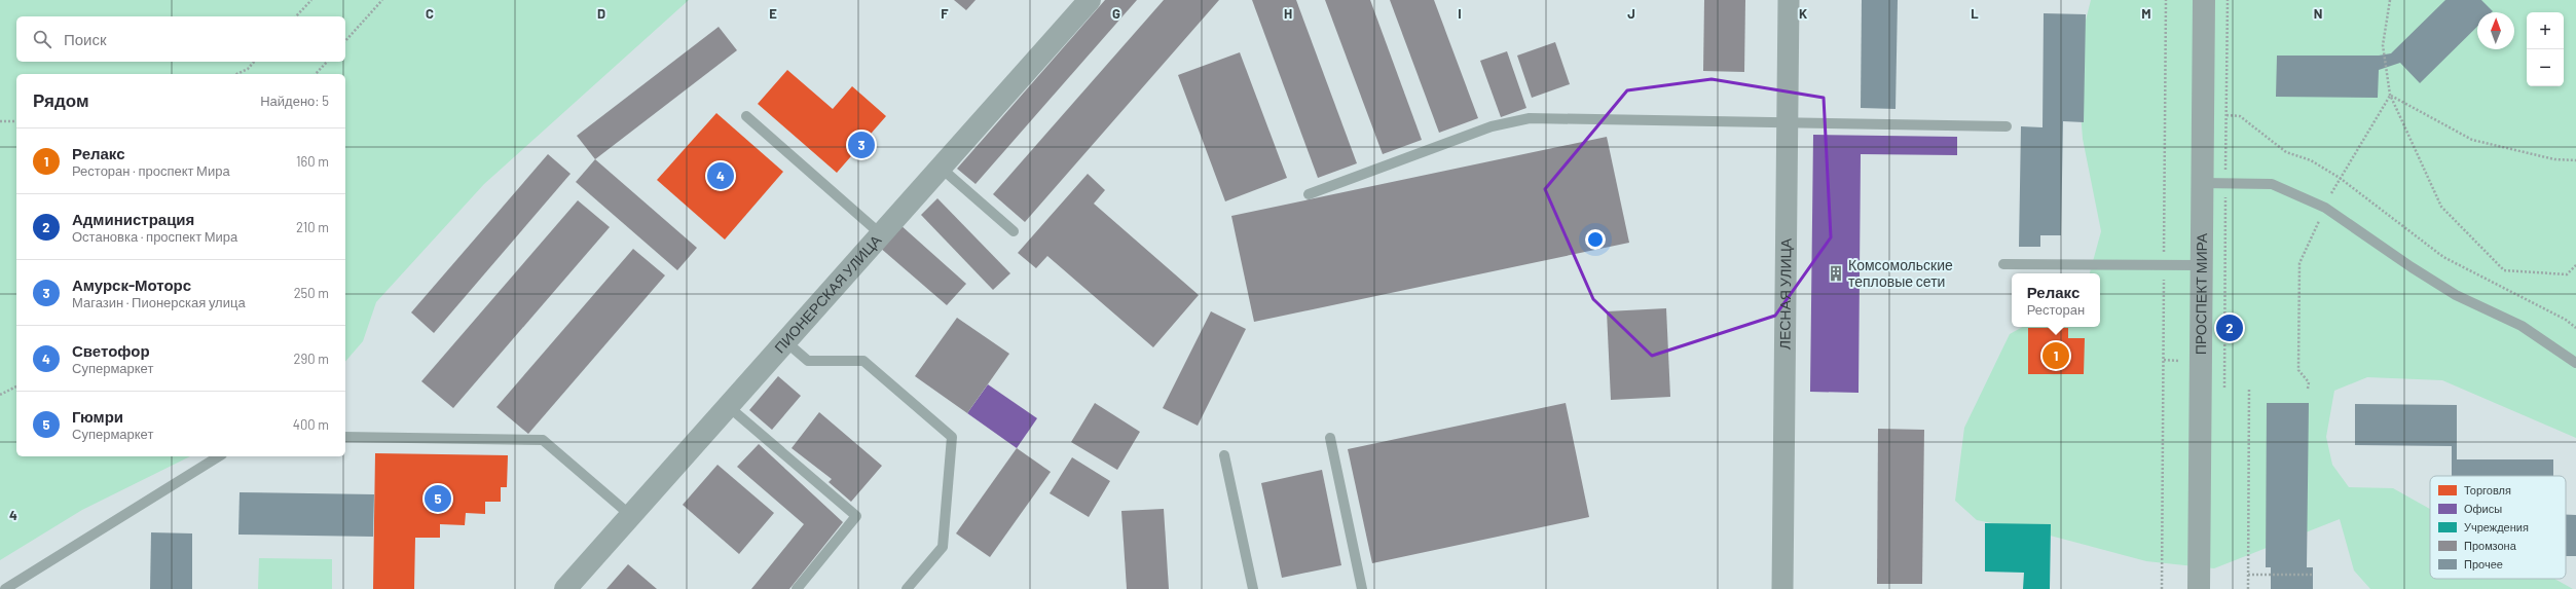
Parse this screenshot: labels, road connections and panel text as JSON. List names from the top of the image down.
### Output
{
  "streets": {
    "street": ["ПИОНЕРСКАЯ УЛИЦА", "ЛЕСНАЯ УЛИЦА", "ПРОСПЕКТ МИРА"]
  },
  "places": {
    "building": ["Комсомольские тепловые сети"]
  },
  "legend": [
    "Торговля",
    "Офисы",
    "Учреждения",
    "Промзона",
    "Прочее"
  ],
  "north": "top",
  "page": {
    "map_buttons": ["+", "−"],
    "search": "Поиск",
    "heading": ["Рядом", "Найдено: 5"],
    "list": [
      {
        "mark": "1",
        "name": "Релакс",
        "note": "Ресторан · проспект Мира",
        "value": "160 m"
      },
      {
        "mark": "2",
        "name": "Администрация",
        "note": "Остановка · проспект Мира",
        "value": "210 m"
      },
      {
        "mark": "3",
        "name": "Амурск-Моторс",
        "note": "Магазин · Пионерская улица",
        "value": "250 m"
      },
      {
        "mark": "4",
        "name": "Светофор",
        "note": "Супермаркет",
        "value": "290 m"
      },
      {
        "mark": "5",
        "name": "Гюмри",
        "note": "Супермаркет",
        "value": "400 m"
      }
    ],
    "pins": [
      "3",
      "4",
      "2",
      "1",
      "5"
    ],
    "popup": ["Релакс", "Ресторан"]
  },
  "grid": {
    "columns": [
      "C",
      "D",
      "E",
      "F",
      "G",
      "H",
      "I",
      "J",
      "K",
      "L",
      "M",
      "N"
    ],
    "rows": ["4"]
  }
}
